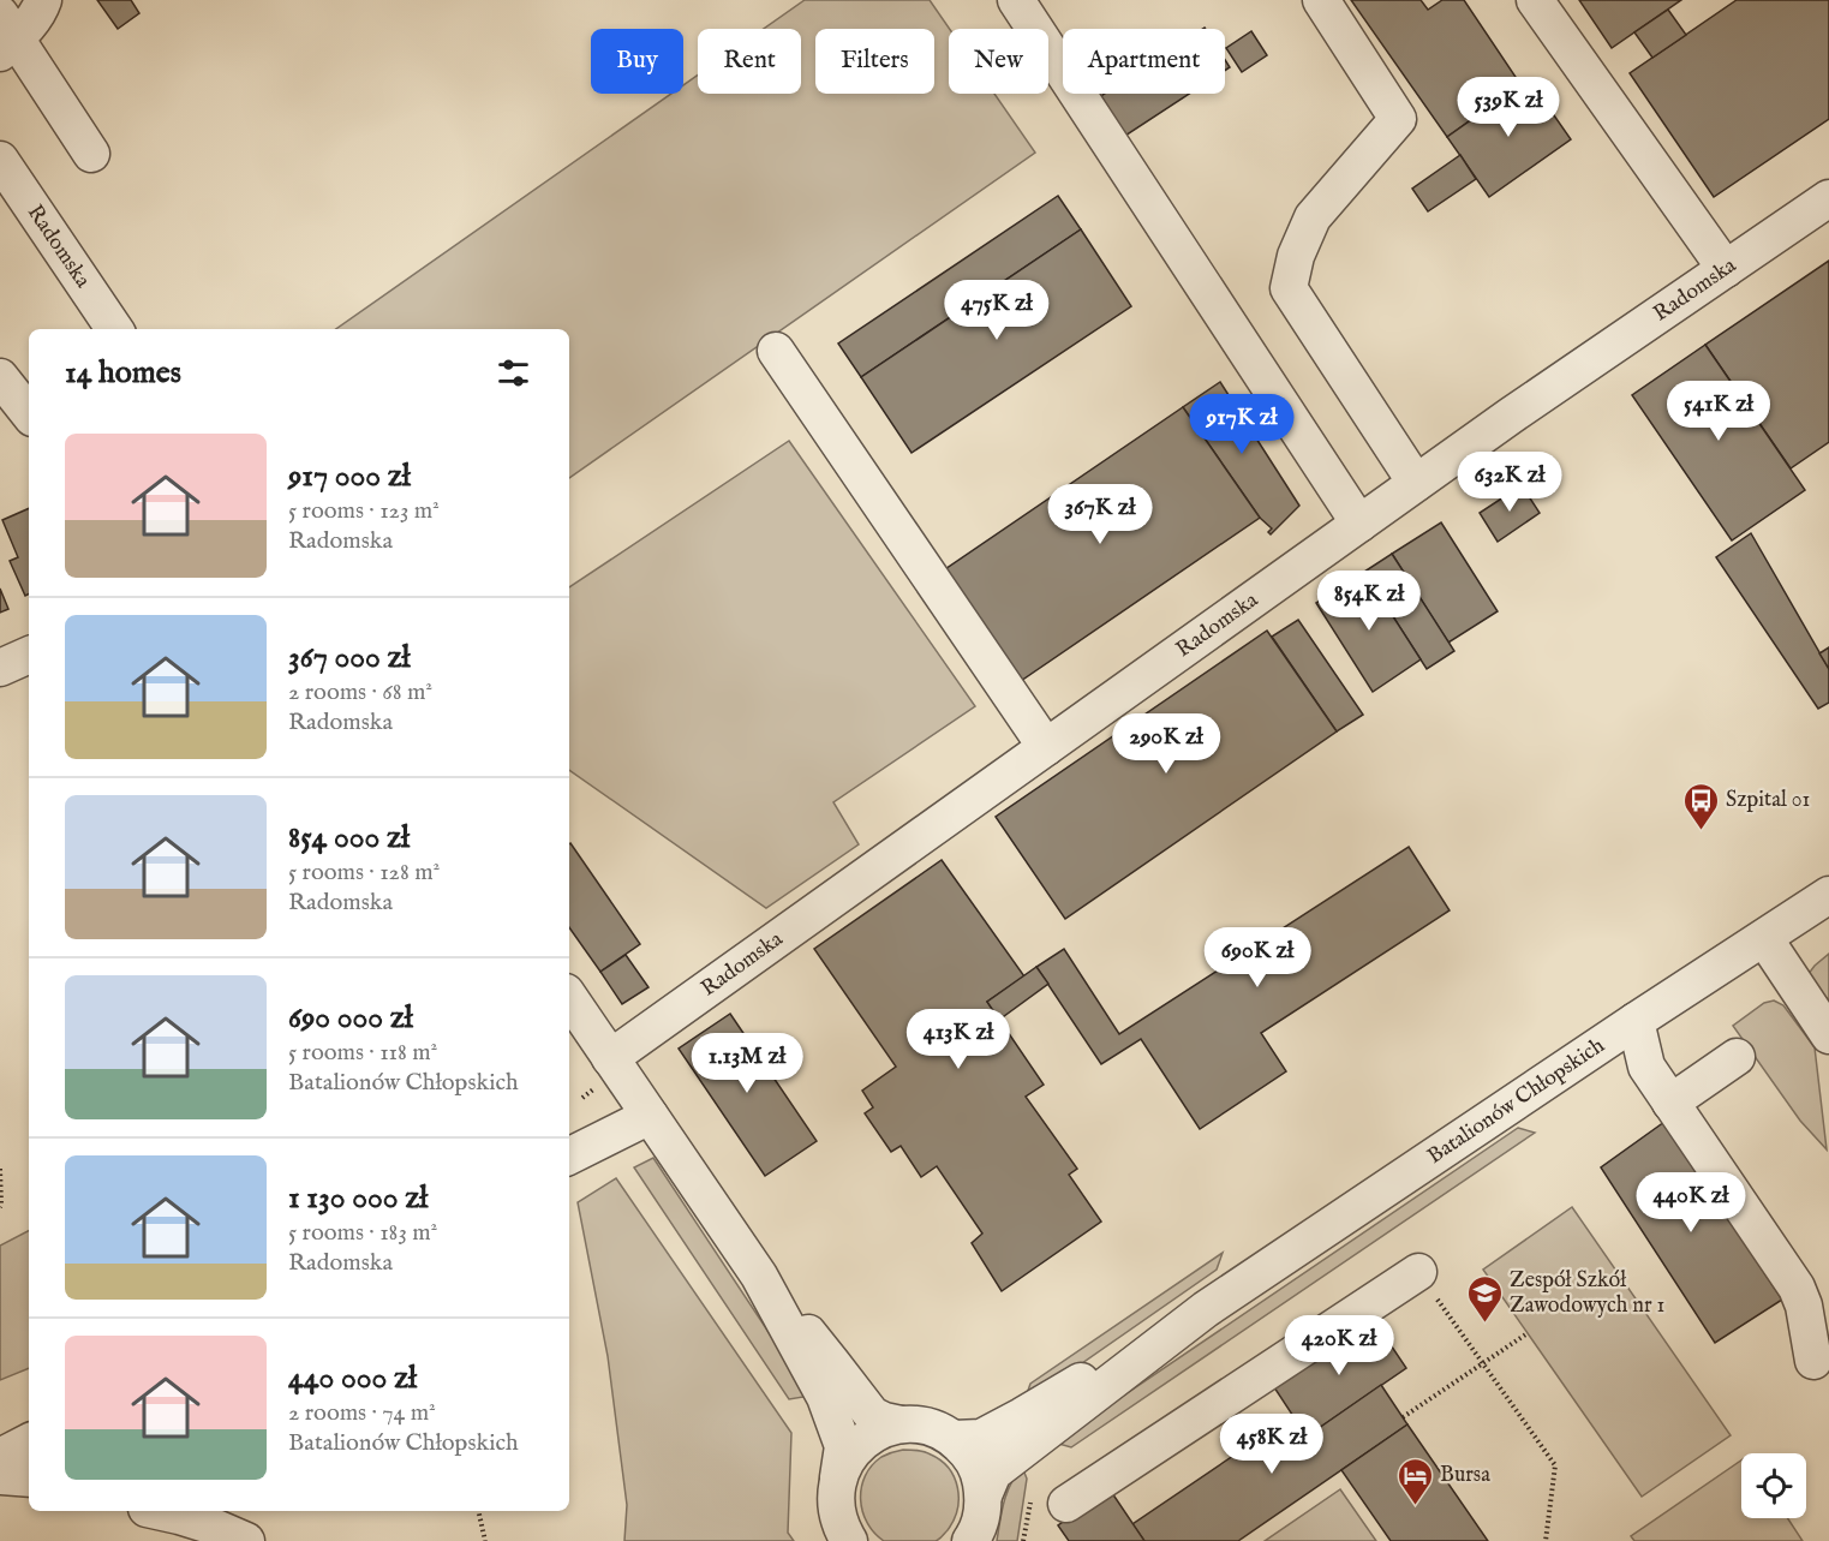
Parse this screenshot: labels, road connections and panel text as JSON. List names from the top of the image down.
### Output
{
  "streets": {
    "street": ["Radomska", "Batalionów Chłopskich"]
  },
  "places": {
    "bus stop": ["Szpital 01"],
    "school or university": ["Zespół Szkół Zawodowych nr 1"],
    "hotel": ["Bursa"]
  },
  "page": {
    "chip": [
      "Buy",
      "Rent",
      "Filters",
      "New",
      "Apartment"
    ],
    "price": [
      "539K zł",
      "475K zł",
      "541K zł",
      "917K zł",
      "632K zł",
      "367K zł",
      "854K zł",
      "290K zł",
      "690K zł",
      "413K zł",
      "1.13M zł",
      "440K zł",
      "420K zł",
      "458K zł"
    ],
    "heading": "14 homes",
    "list": [
      {
        "name": "917 000 zł",
        "note": "5 rooms · 123 m² · Radomska"
      },
      {
        "name": "367 000 zł",
        "note": "2 rooms · 68 m² · Radomska"
      },
      {
        "name": "854 000 zł",
        "note": "5 rooms · 128 m² · Radomska"
      },
      {
        "name": "690 000 zł",
        "note": "5 rooms · 118 m² · Batalionów Chłopskich"
      },
      {
        "name": "1 130 000 zł",
        "note": "5 rooms · 183 m² · Radomska"
      },
      {
        "name": "440 000 zł",
        "note": "2 rooms · 74 m² · Batalionów Chłopskich"
      }
    ]
  }
}
